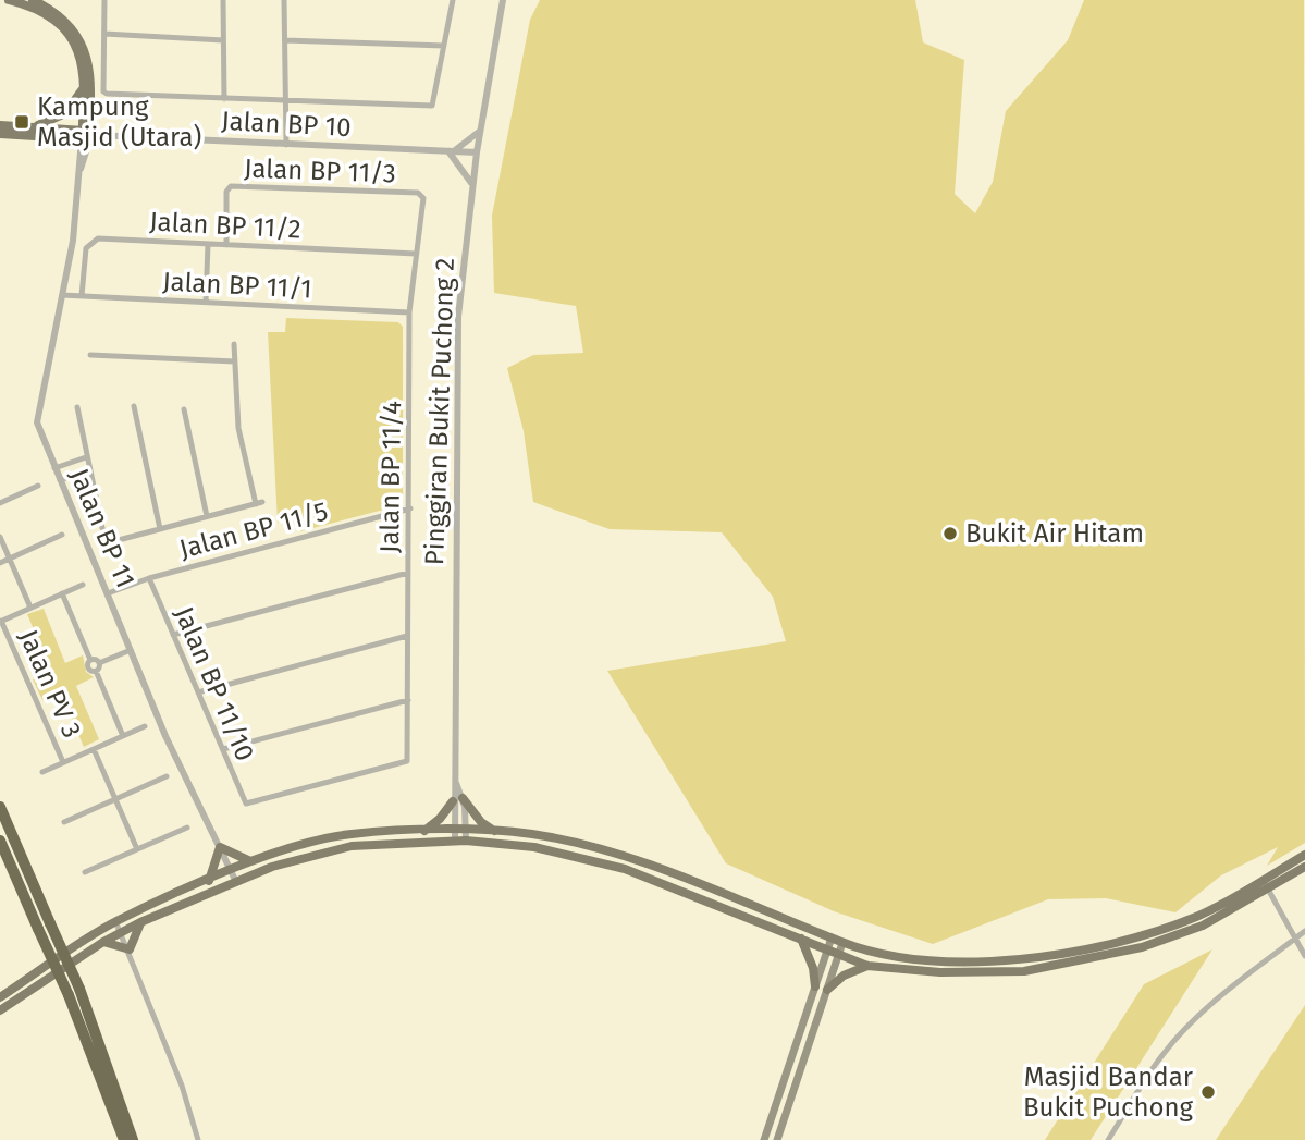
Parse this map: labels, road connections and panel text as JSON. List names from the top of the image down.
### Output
{
  "streets": {
    "street": [
      "Jalan BP 10",
      "Jalan BP 11/3",
      "Jalan BP 11/2",
      "Jalan BP 11/1",
      "Pinggiran Bukit Puchong 2",
      "Jalan BP 11/4",
      "Jalan BP 11",
      "Jalan BP 11/5",
      "Jalan PV 3",
      "Jalan BP 11/10"
    ]
  },
  "crossings": [
    ["Jalan BP 10", "Pinggiran Bukit Puchong 2"],
    ["Jalan BP 10", "Jalan BP 11"],
    ["Jalan BP 11/3", "Jalan BP 11/2"],
    ["Jalan BP 11/3", "Jalan BP 11/4"],
    ["Jalan BP 11/2", "Jalan BP 11/1"],
    ["Jalan BP 11/2", "Jalan BP 11/4"],
    ["Jalan BP 11/1", "Jalan BP 11/4"],
    ["Jalan BP 11/1", "Jalan BP 11"],
    ["Jalan BP 11/4", "Jalan BP 11/5"],
    ["Jalan BP 11/4", "Jalan BP 11/10"],
    ["Jalan BP 11", "Jalan BP 11/5"],
    ["Jalan BP 11/5", "Jalan BP 11/10"]
  ],
  "places": {
    "transit": ["Kampung Masjid (Utara)"],
    "other": ["Bukit Air Hitam", "Masjid Bandar Bukit Puchong"]
  }
}
